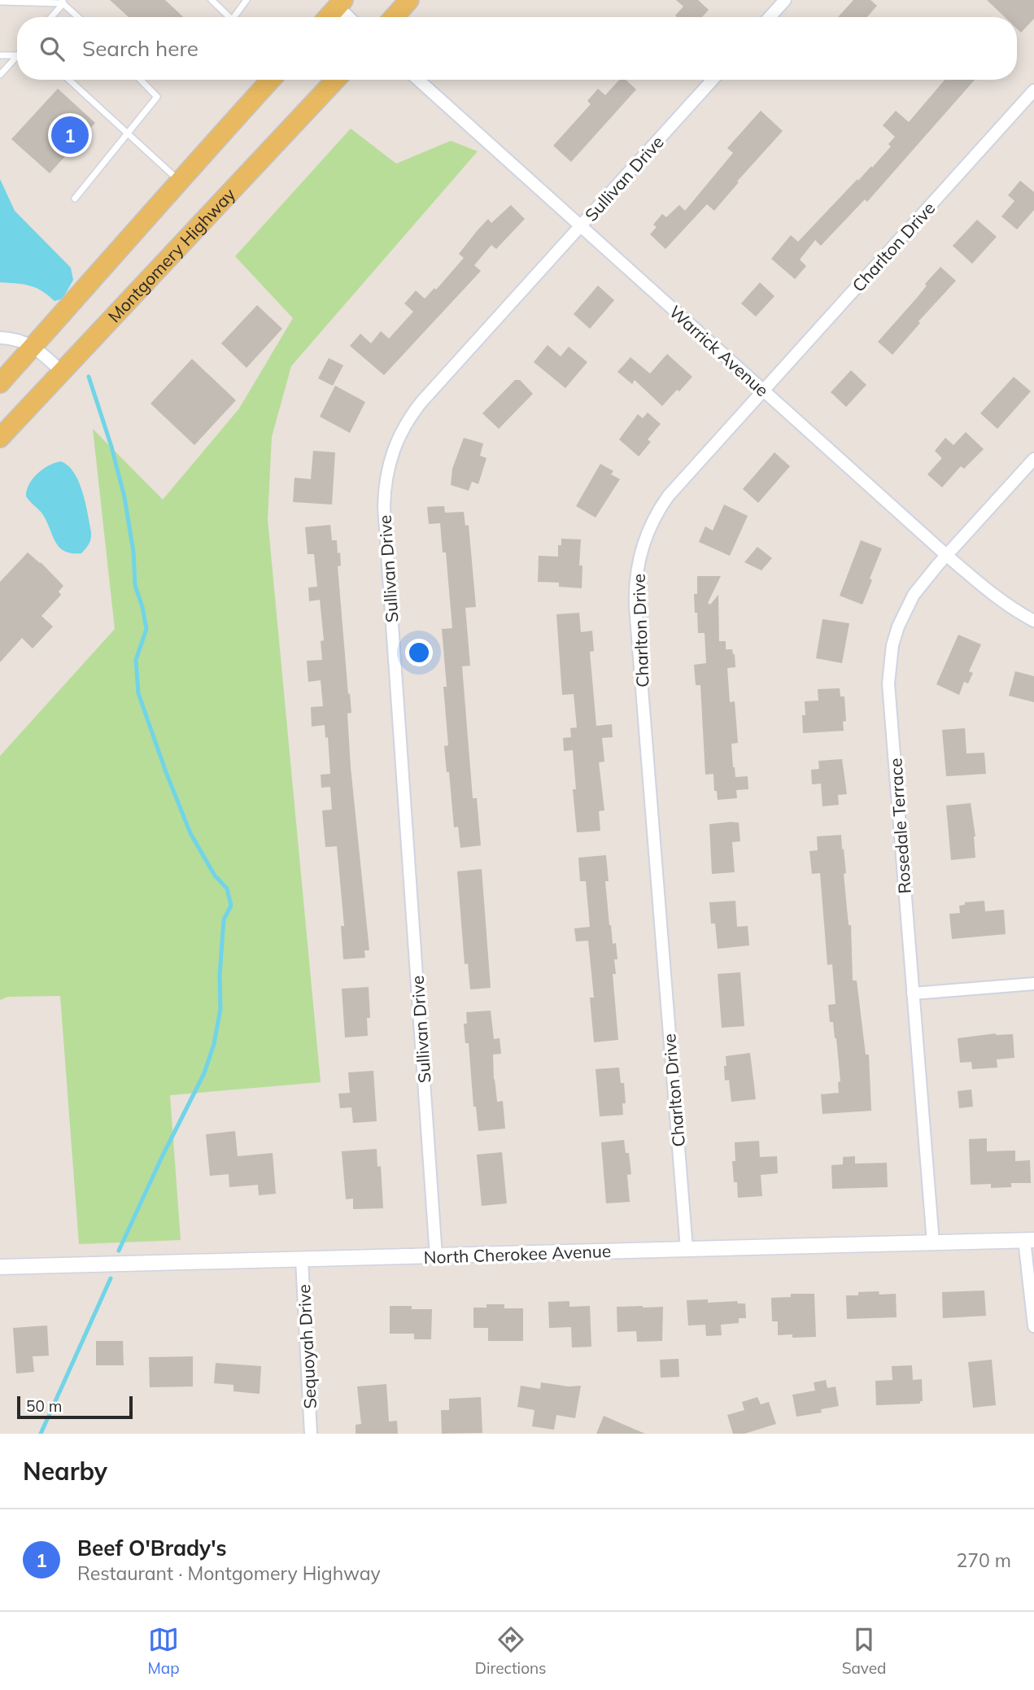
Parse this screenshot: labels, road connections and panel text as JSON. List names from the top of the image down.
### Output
{
  "streets": {
    "main road": ["Montgomery Highway"],
    "street": [
      "Sullivan Drive",
      "Charlton Drive",
      "Warrick Avenue",
      "Rosedale Terrace",
      "North Cherokee Avenue",
      "Sequoyah Drive"
    ]
  },
  "crossings": [
    ["Sullivan Drive", "Warrick Avenue"],
    ["Sullivan Drive", "North Cherokee Avenue"],
    ["Charlton Drive", "Warrick Avenue"],
    ["Charlton Drive", "North Cherokee Avenue"],
    ["Warrick Avenue", "Rosedale Terrace"],
    ["Rosedale Terrace", "North Cherokee Avenue"],
    ["North Cherokee Avenue", "Sequoyah Drive"]
  ],
  "scale_bar": "50 m",
  "page": {
    "search": "Search here",
    "pins": "1",
    "scale": "50 m",
    "heading": "Nearby",
    "list": [
      {
        "mark": "1",
        "name": "Beef O'Brady's",
        "note": "Restaurant · Montgomery Highway",
        "value": "270 m"
      }
    ],
    "nav": ["Map", "Directions", "Saved"]
  }
}
